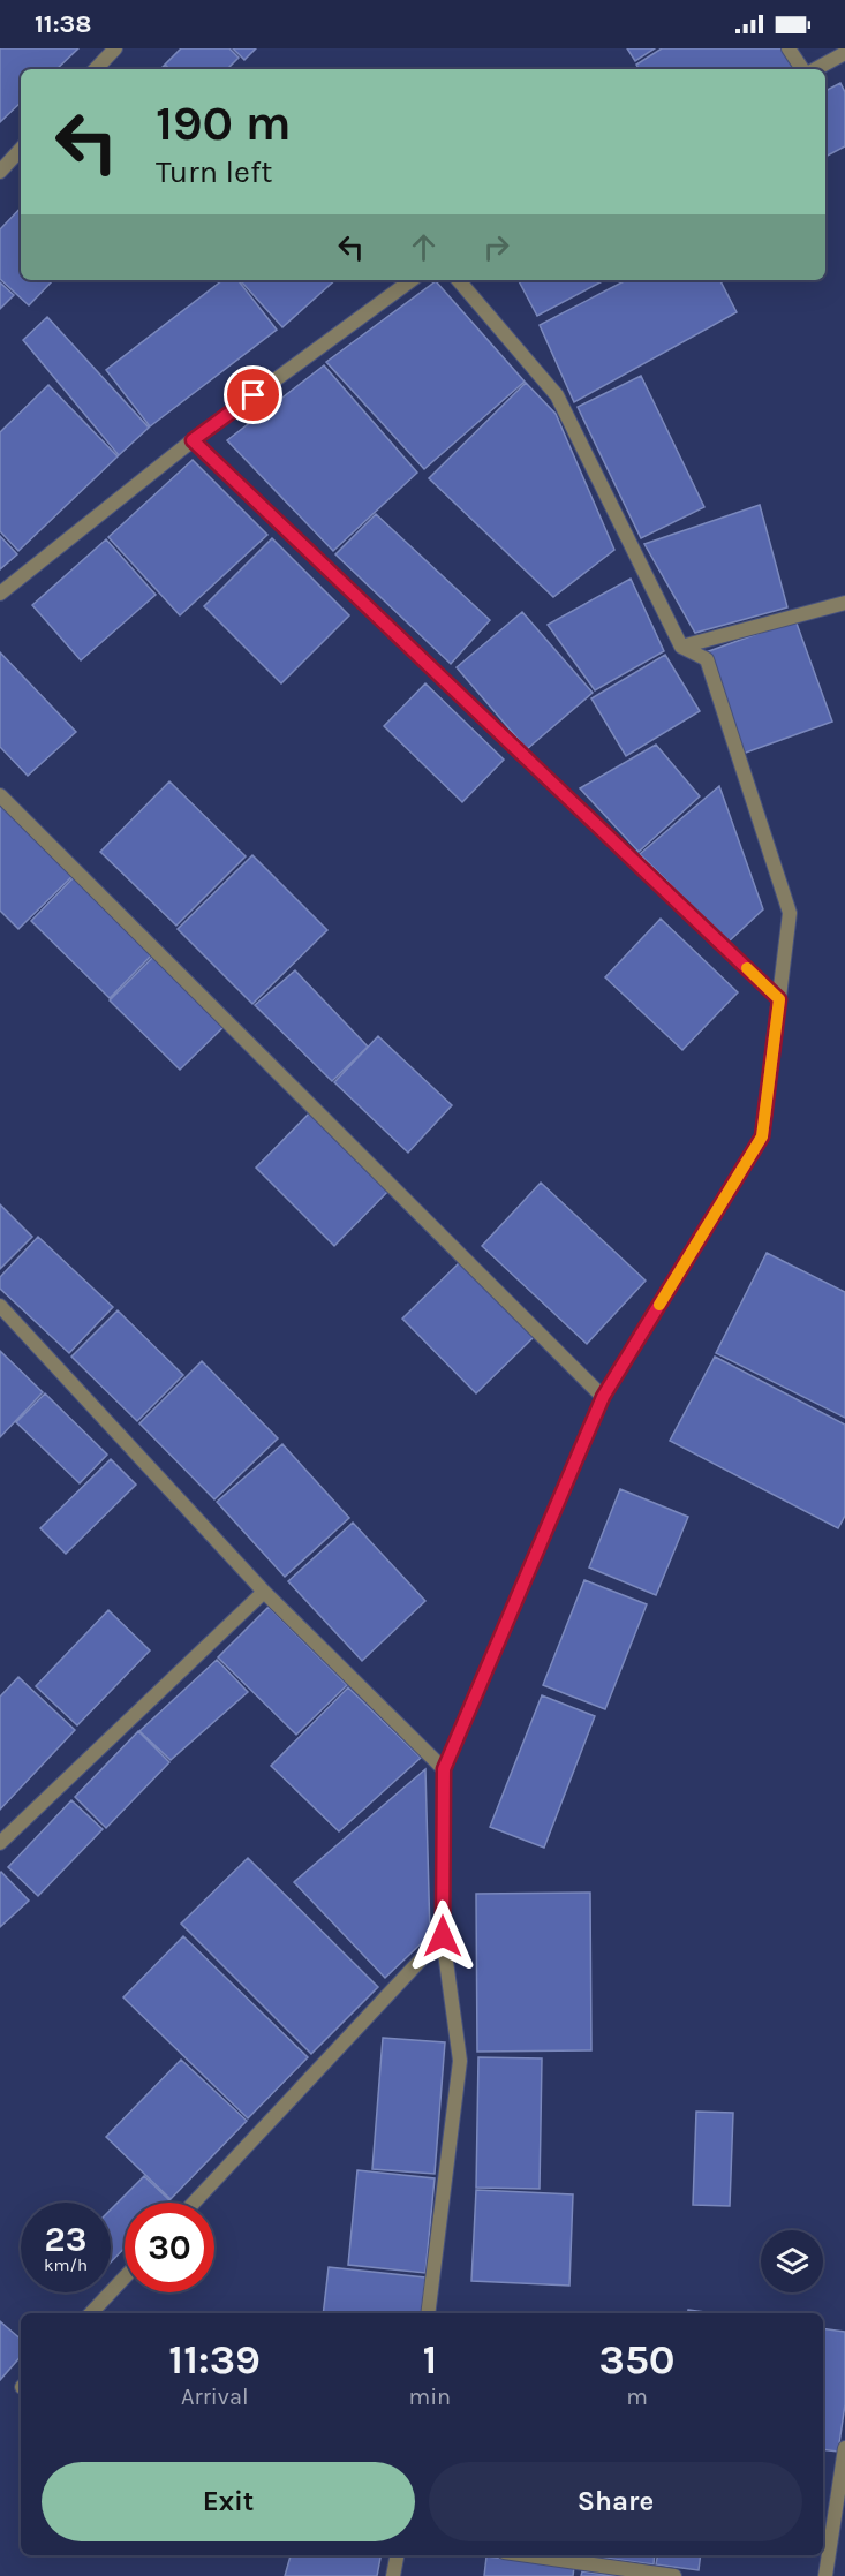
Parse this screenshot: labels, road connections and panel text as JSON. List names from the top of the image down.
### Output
{
  "page": {
    "status": "11:38",
    "turn": ["190 m", "Turn left"],
    "speed": "23 km/h",
    "limit": "30",
    "eta": [
      "11:39",
      "Arrival",
      "1",
      "min",
      "350",
      "m"
    ],
    "buttons": ["Exit", "Share"]
  }
}
